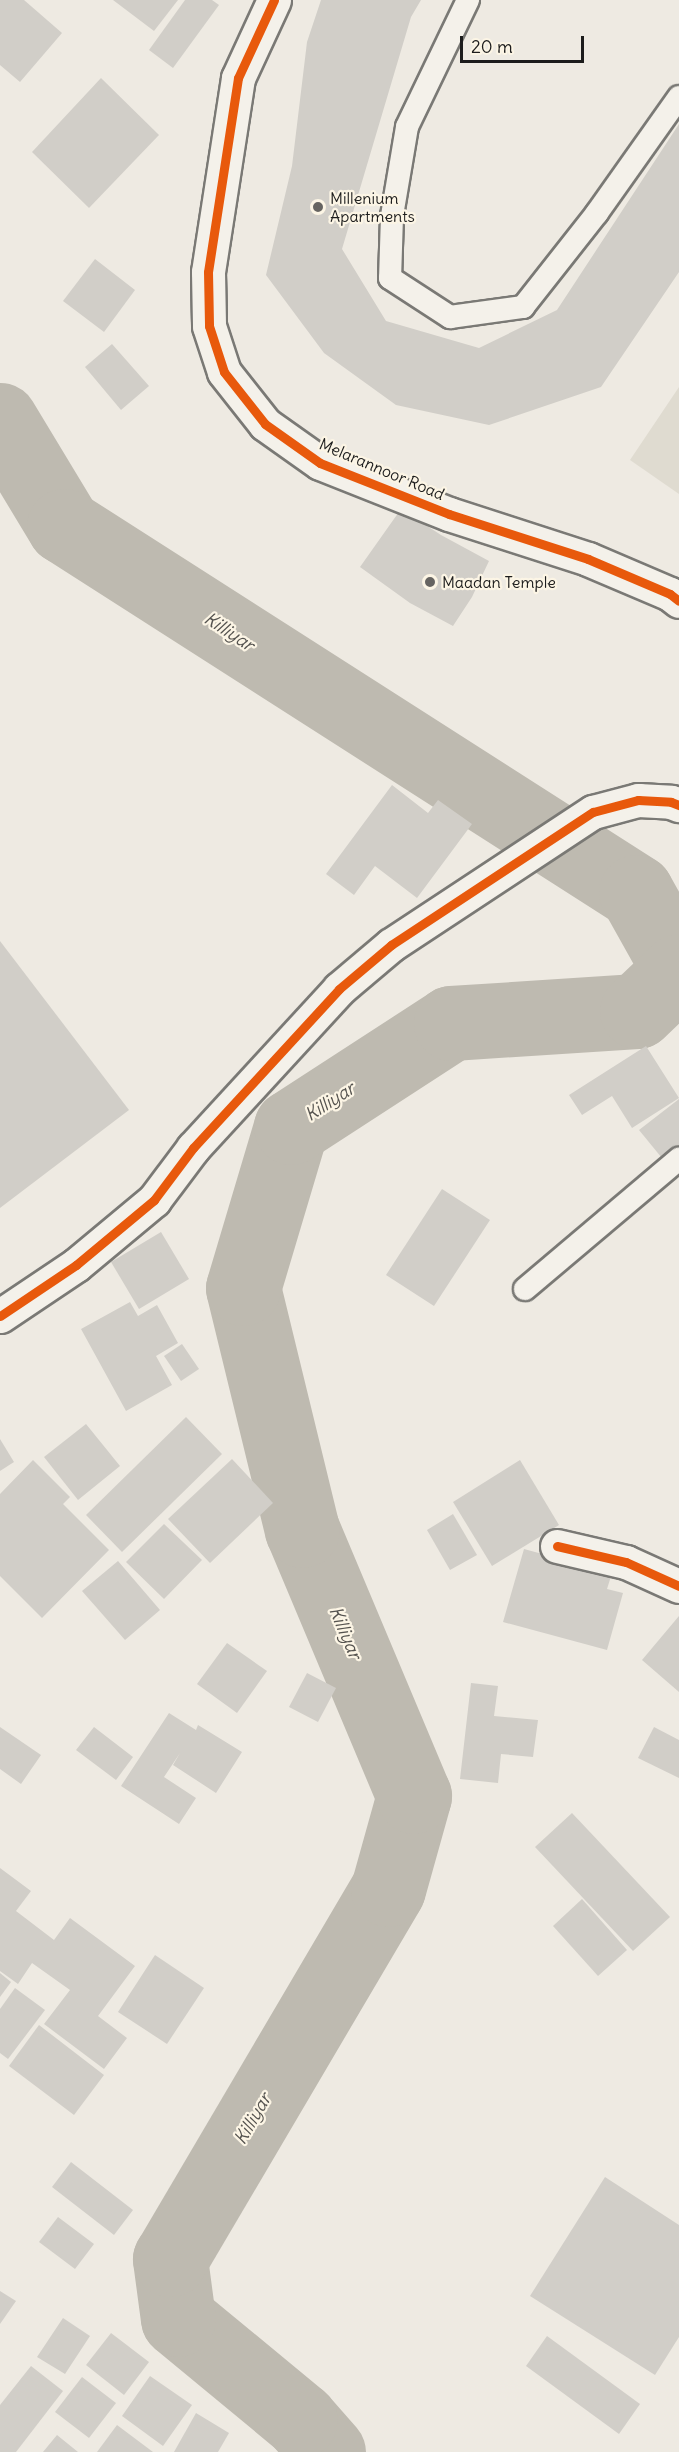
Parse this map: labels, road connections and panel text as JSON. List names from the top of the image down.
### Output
{
  "streets": {
    "street": ["Melarannoor Road"]
  },
  "water": ["Killiyar"],
  "places": ["Millenium Apartments", "Maadan Temple"],
  "scale_bar": "20 m"
}
